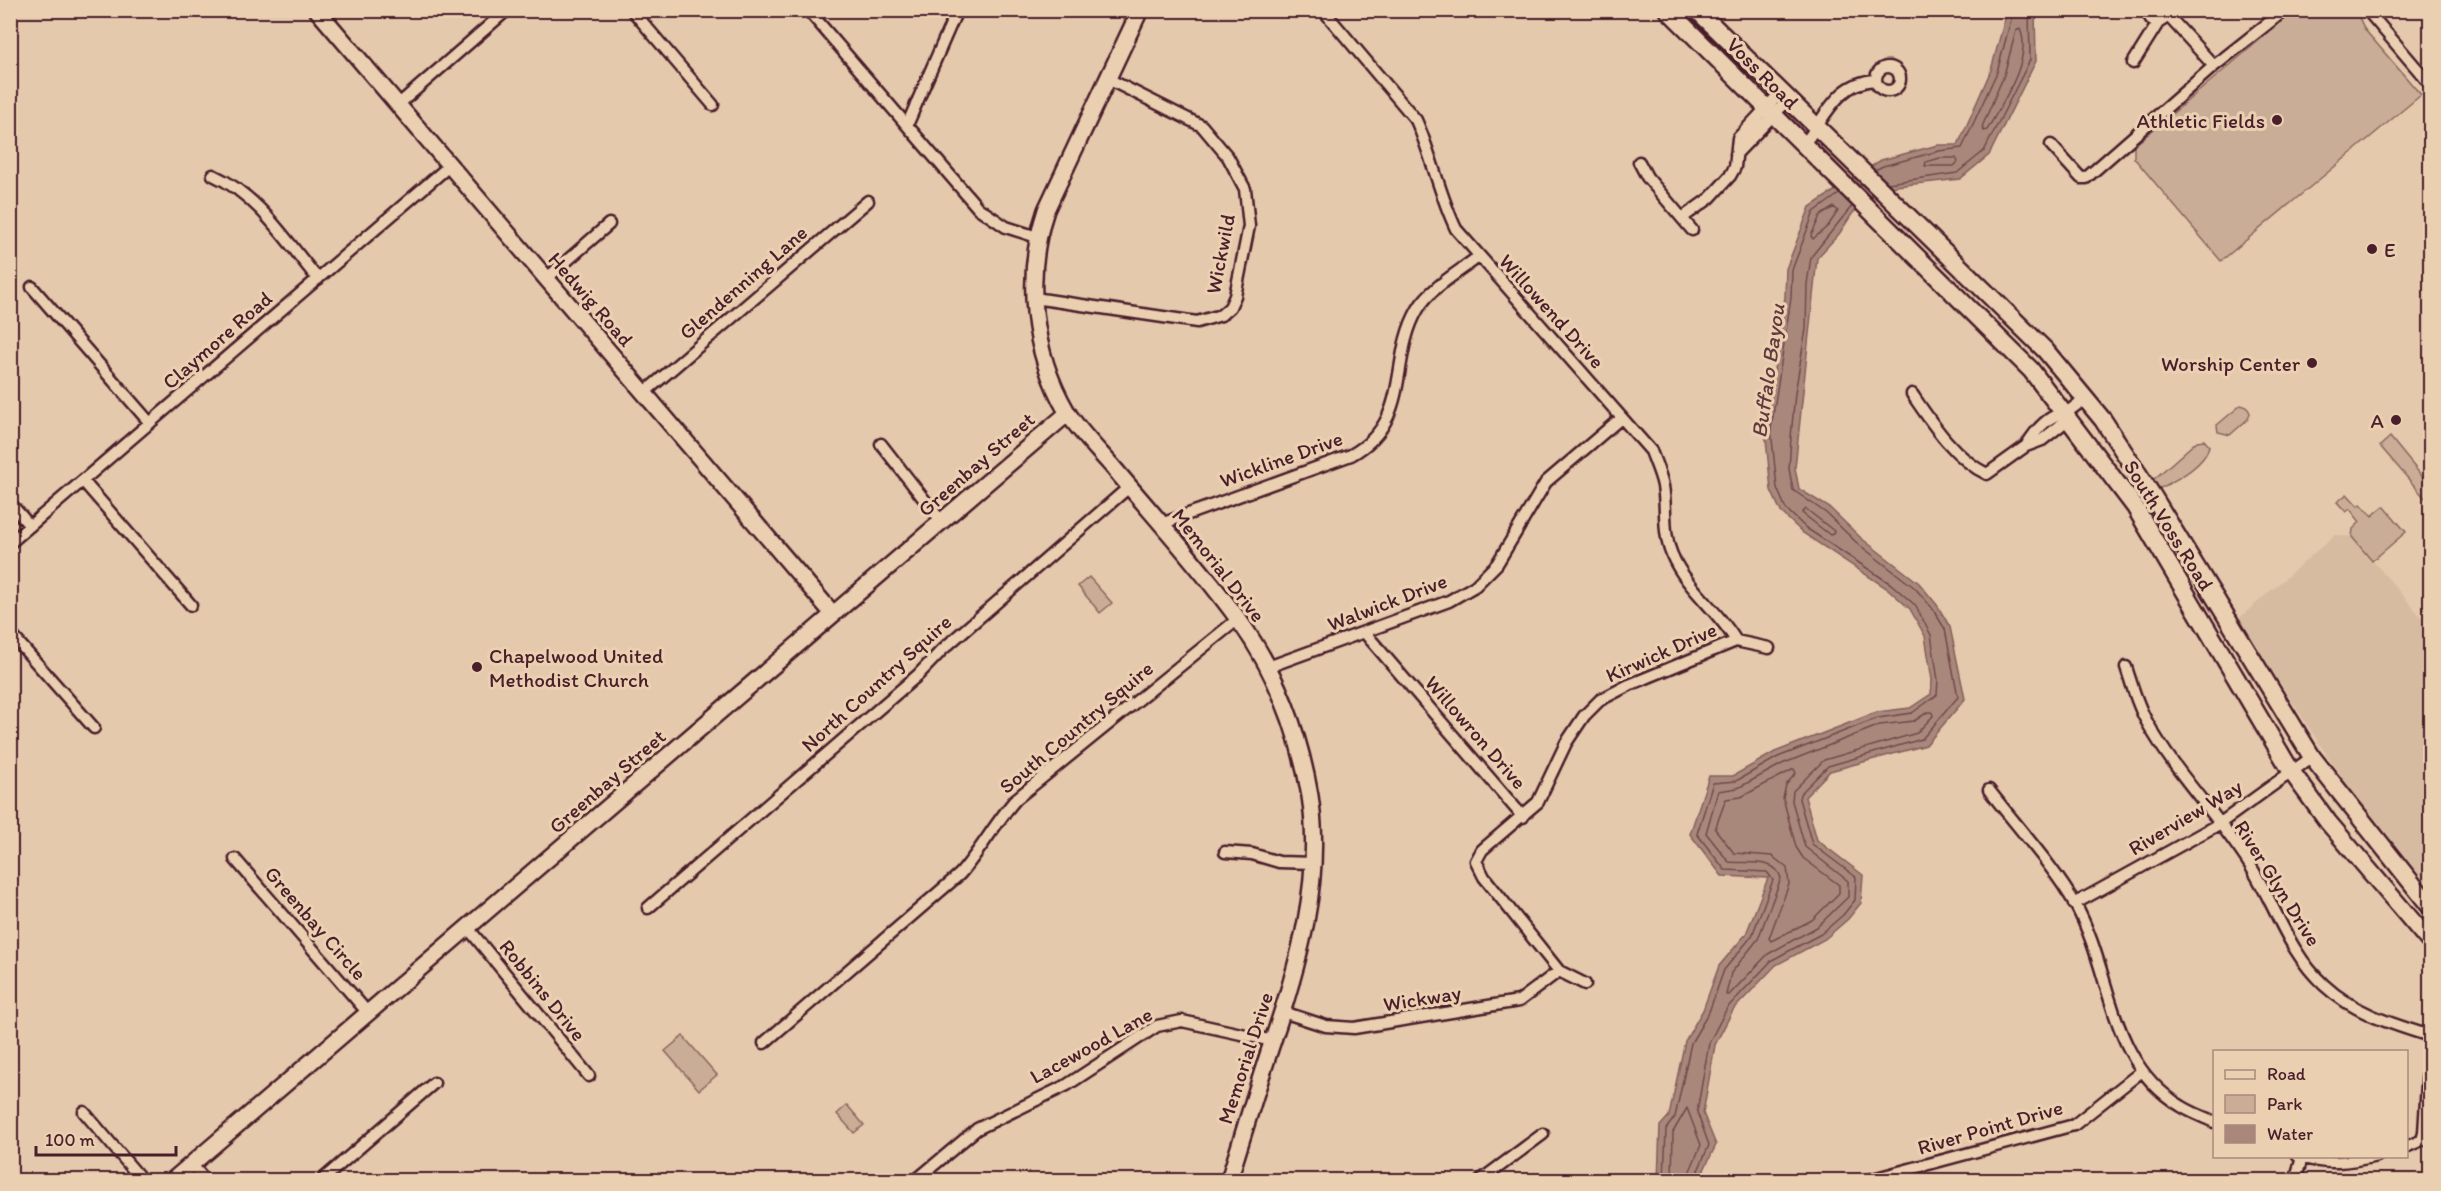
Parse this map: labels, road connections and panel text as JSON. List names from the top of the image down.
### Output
{
  "streets": {
    "main road": ["Voss Road", "South Voss Road"],
    "street": [
      "Wickwild",
      "Glendenning Lane",
      "Hedwig Road",
      "Willowend Drive",
      "Claymore Road",
      "Wickline Drive",
      "Greenbay Street",
      "Memorial Drive",
      "Walwick Drive",
      "Kirwick Drive",
      "North Country Squire",
      "South Country Squire",
      "Willowron Drive",
      "Riverview Way",
      "River Glyn Drive",
      "Greenbay Circle",
      "Robbins Drive",
      "Wickway",
      "Lacewood Lane",
      "River Point Drive"
    ]
  },
  "crossings": [
    ["Voss Road", "South Voss Road"],
    ["Wickwild", "Memorial Drive"],
    ["Glendenning Lane", "Hedwig Road"],
    ["Hedwig Road", "Claymore Road"],
    ["Hedwig Road", "Greenbay Street"],
    ["Willowend Drive", "Wickline Drive"],
    ["Willowend Drive", "Walwick Drive"],
    ["Willowend Drive", "Kirwick Drive"],
    ["Wickline Drive", "Memorial Drive"],
    ["Greenbay Street", "Memorial Drive"],
    ["Greenbay Street", "Greenbay Circle"],
    ["Greenbay Street", "Robbins Drive"],
    ["South Voss Road", "Riverview Way"],
    ["Memorial Drive", "Walwick Drive"],
    ["Memorial Drive", "North Country Squire"],
    ["Memorial Drive", "South Country Squire"],
    ["Memorial Drive", "Wickway"],
    ["Memorial Drive", "Lacewood Lane"],
    ["Walwick Drive", "Willowron Drive"],
    ["Kirwick Drive", "Willowron Drive"],
    ["Willowron Drive", "Wickway"],
    ["Riverview Way", "River Glyn Drive"]
  ],
  "water": ["Buffalo Bayou"],
  "places": [
    "Athletic Fields",
    "E",
    "Worship Center",
    "A",
    "Chapelwood United Methodist Church"
  ],
  "legend": ["Road", "Park", "Water"],
  "scale_bar": "100 m"
}
